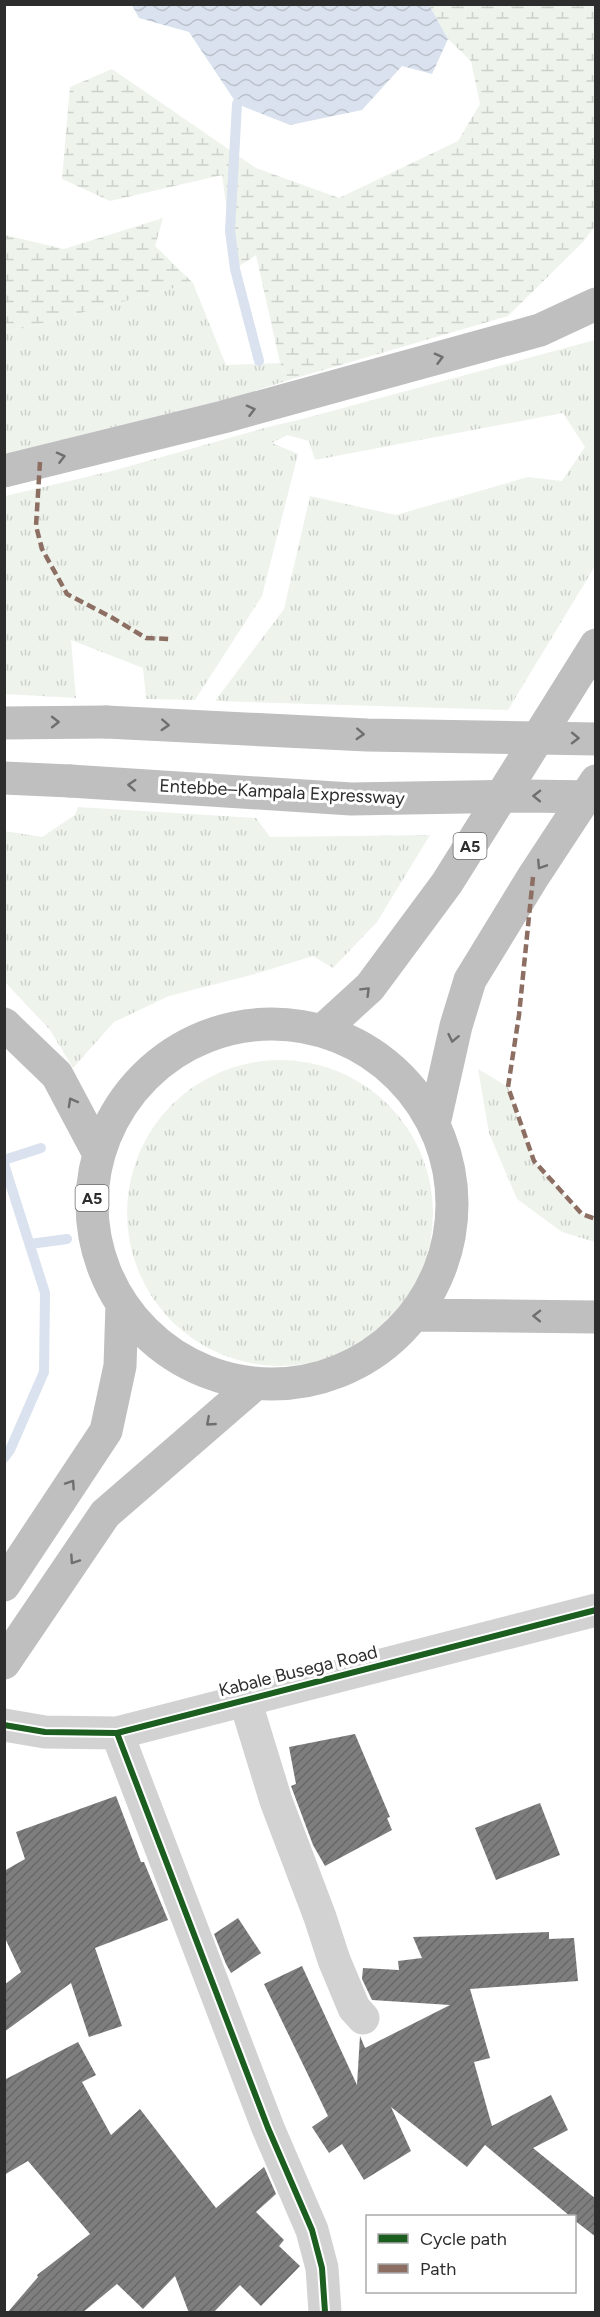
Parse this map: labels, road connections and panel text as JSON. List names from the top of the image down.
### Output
{
  "streets": {
    "highway": ["Entebbe–Kampala Expressway", "A5"],
    "street": ["Kabale Busega Road"]
  },
  "legend": ["Cycle path", "Path"]
}
